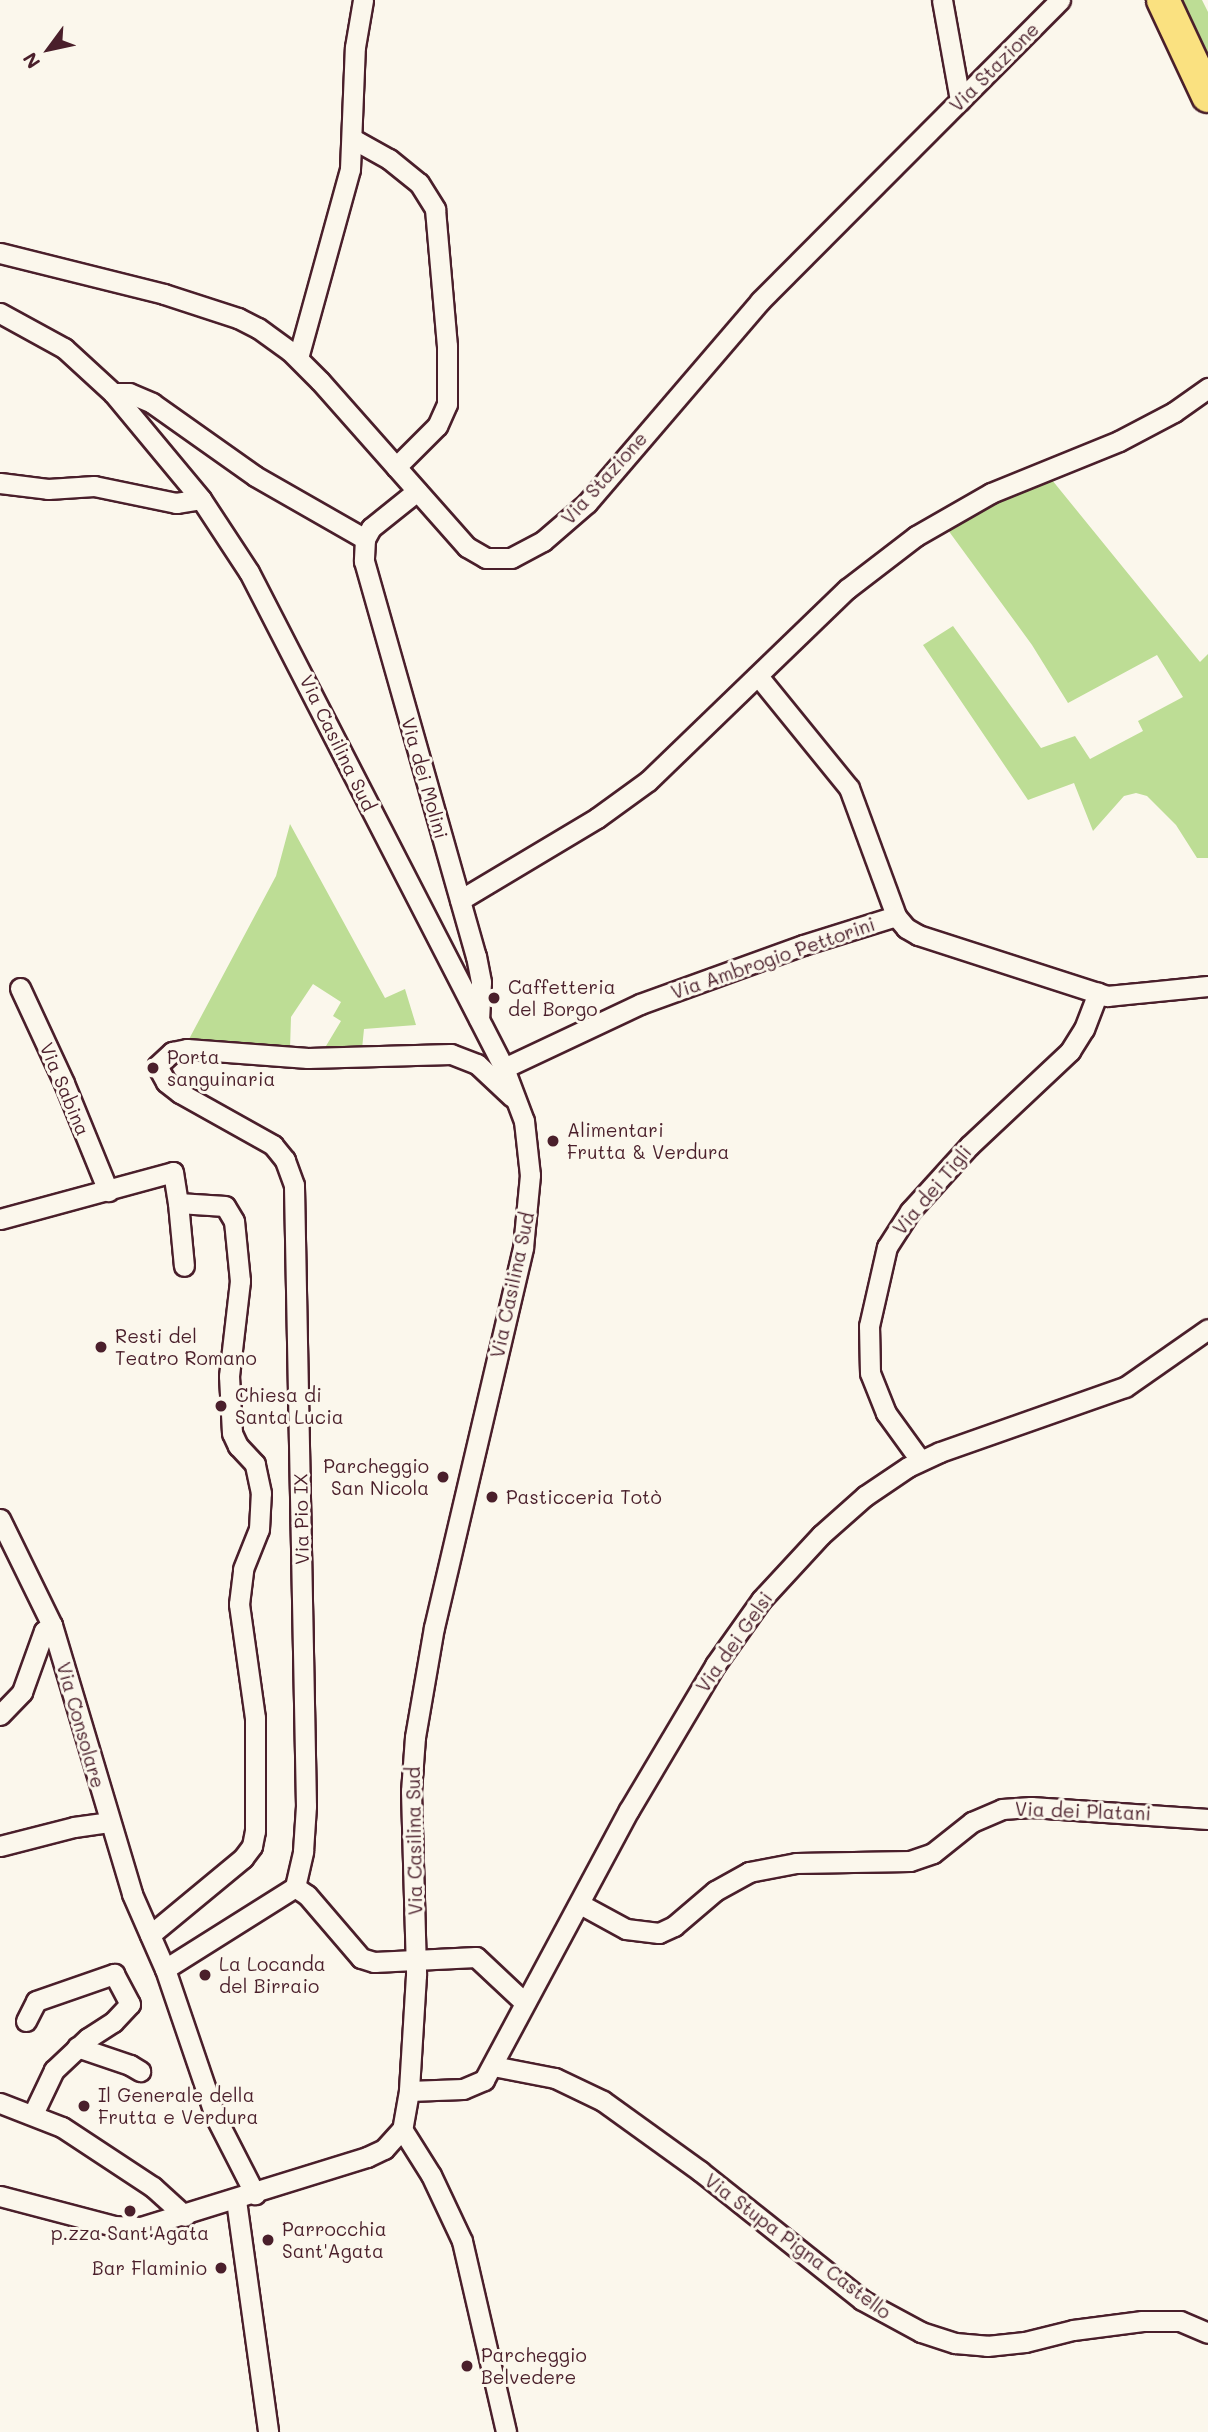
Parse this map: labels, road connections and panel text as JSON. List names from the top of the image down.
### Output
{
  "streets": {
    "street": [
      "Via Stazione",
      "Via Casilina Sud",
      "Via dei Molini",
      "Via Ambrogio Pettorini",
      "Via Sabina",
      "Via dei Tigli",
      "Via Pio IX",
      "Via dei Gelsi",
      "Via Consolare",
      "Via dei Platani",
      "Via Stupa Pigna Castello"
    ]
  },
  "crossings": [
    ["Via Casilina Sud", "Via dei Molini"],
    ["Via Casilina Sud", "Via Ambrogio Pettorini"],
    ["Via Casilina Sud", "Via Pio IX"],
    ["Via Casilina Sud", "Via dei Gelsi"],
    ["Via Ambrogio Pettorini", "Via dei Tigli"],
    ["Via dei Tigli", "Via dei Gelsi"],
    ["Via dei Gelsi", "Via dei Platani"],
    ["Via dei Gelsi", "Via Stupa Pigna Castello"]
  ],
  "places": [
    "Caffetteria del Borgo",
    "Porta sanguinaria",
    "Alimentari Frutta & Verdura",
    "Resti del Teatro Romano",
    "Chiesa di Santa Lucia",
    "Parcheggio San Nicola",
    "Pasticceria Totò",
    "La Locanda del Birraio",
    "Il Generale della Frutta e Verdura",
    "p.zza Sant'Agata",
    "Parrocchia Sant'Agata",
    "Bar Flaminio",
    "Parcheggio Belvedere"
  ],
  "north": "bottom left"
}
